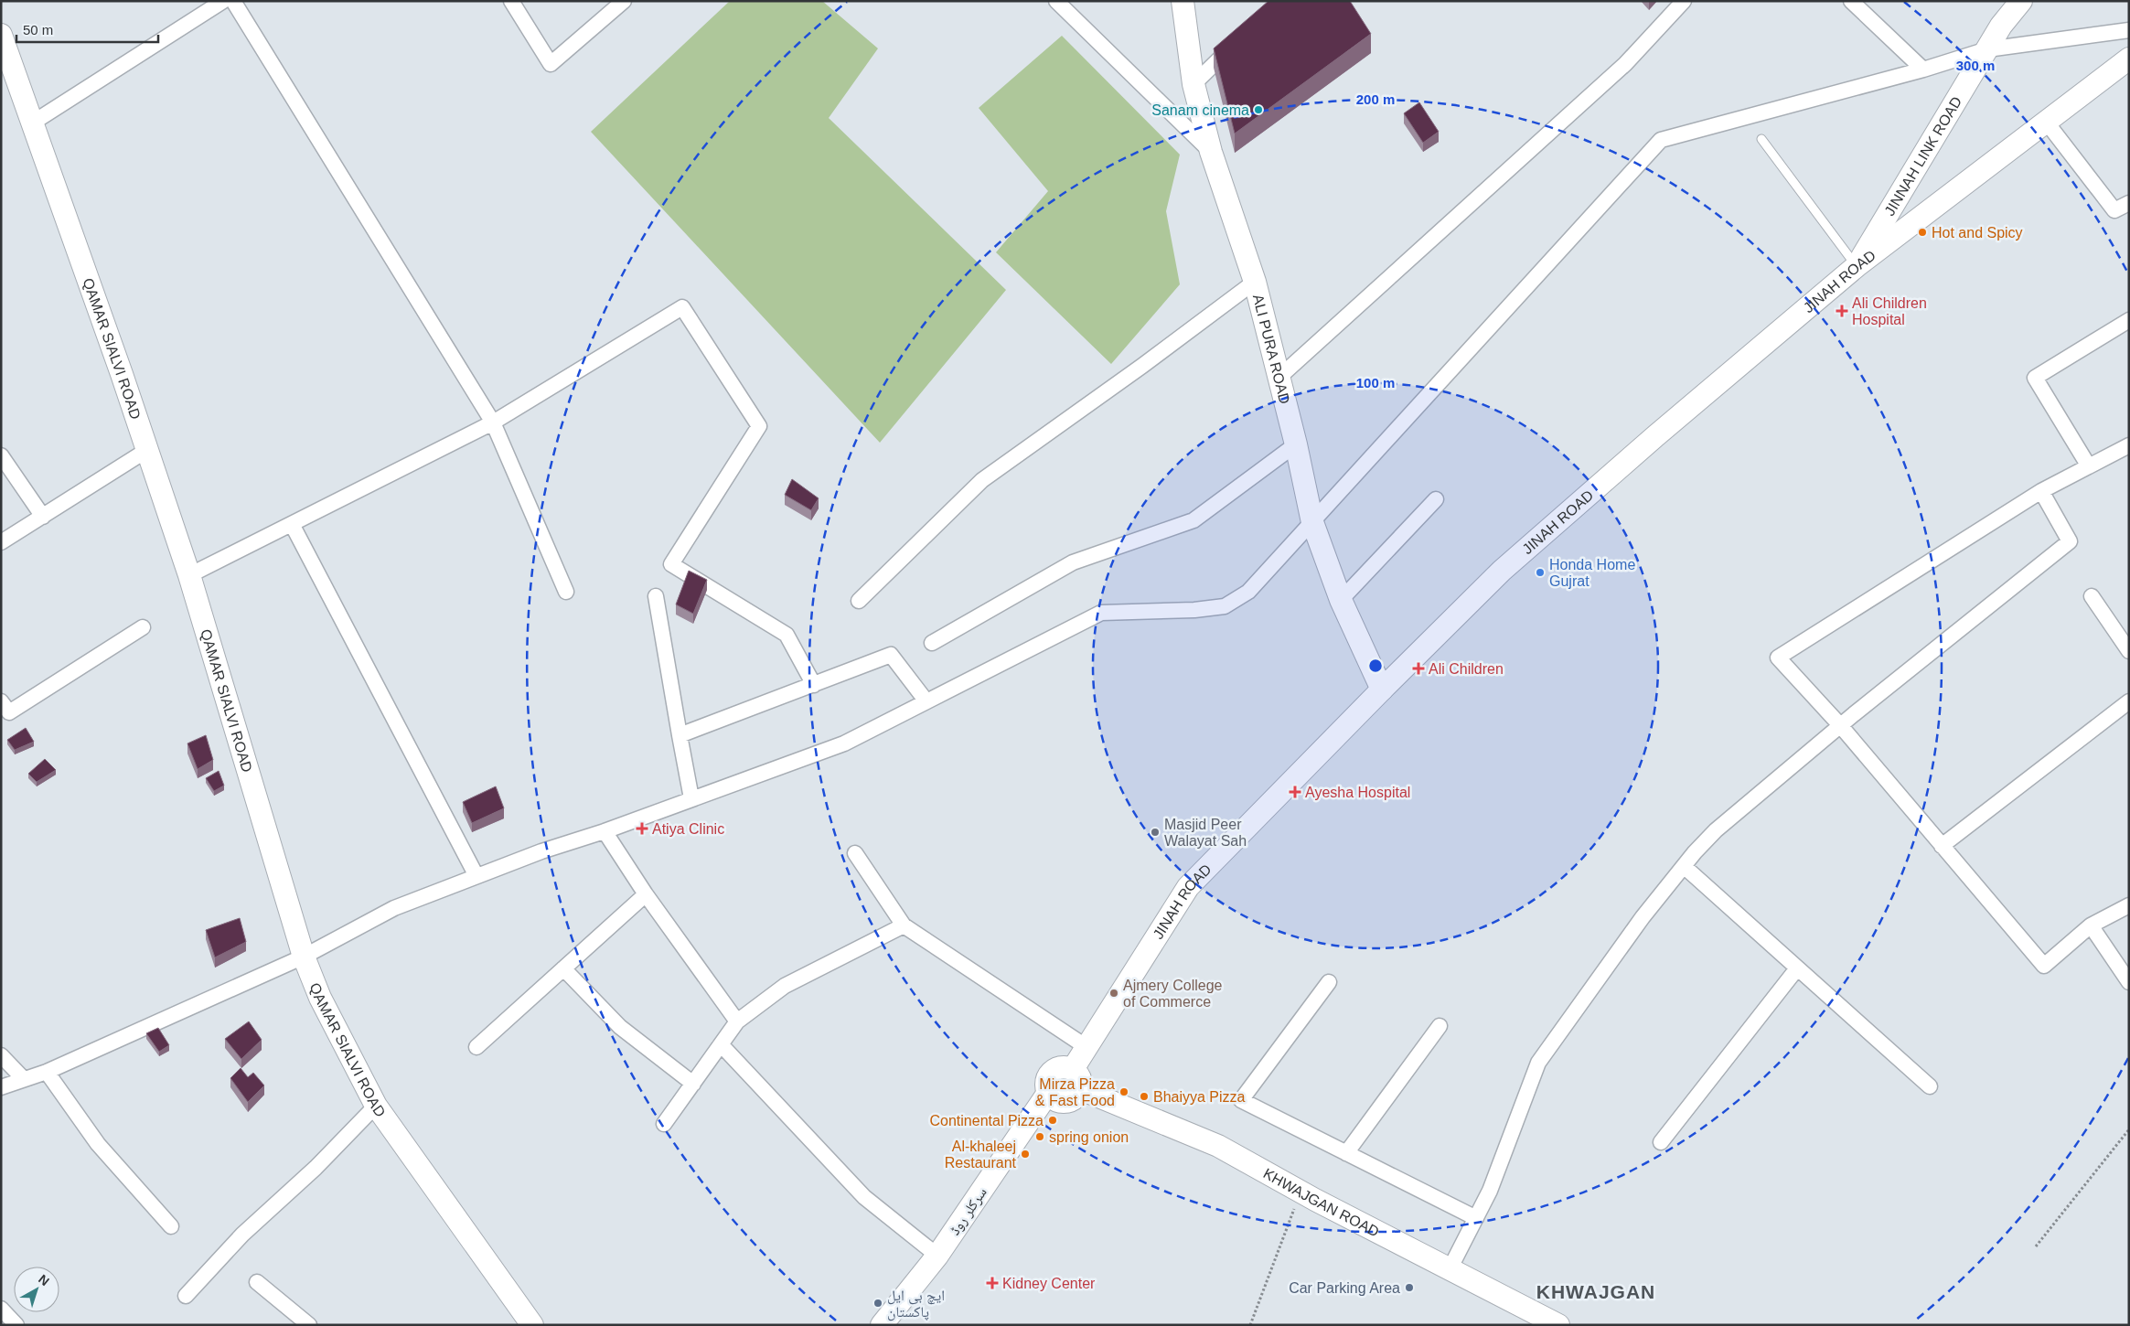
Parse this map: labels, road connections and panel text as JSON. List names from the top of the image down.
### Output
{
  "streets": {
    "street": [
      "JINNAH LINK ROAD",
      "JINAH ROAD",
      "QAMAR SIALVI ROAD",
      "ALI PURA ROAD",
      "KHWAJGAN ROAD",
      "سرکلر روڈ"
    ]
  },
  "crossings": [
    ["JINNAH LINK ROAD", "JINAH ROAD"],
    ["JINAH ROAD", "ALI PURA ROAD"],
    ["JINAH ROAD", "KHWAJGAN ROAD"],
    ["JINAH ROAD", "سرکلر روڈ"],
    ["KHWAJGAN ROAD", "سرکلر روڈ"]
  ],
  "districts": ["KHWAJGAN"],
  "places": {
    "other": [
      "Sanam cinema",
      "Hot and Spicy",
      "Honda Home Gujrat",
      "Masjid Peer Walayat Sah",
      "Ajmery College of Commerce",
      "Mirza Pizza & Fast Food",
      "Bhaiyya Pizza",
      "Continental Pizza",
      "spring onion",
      "Al-khaleej Restaurant",
      "Car Parking Area",
      "ایچ بی ایل پاکستان"
    ],
    "health": [
      "Ali Children Hospital",
      "Ali Children",
      "Ayesha Hospital",
      "Atiya Clinic",
      "Kidney Center"
    ]
  },
  "scale_bar": "50 m",
  "north": "top right",
  "rings": ["300 m", "200 m", "100 m"]
}
